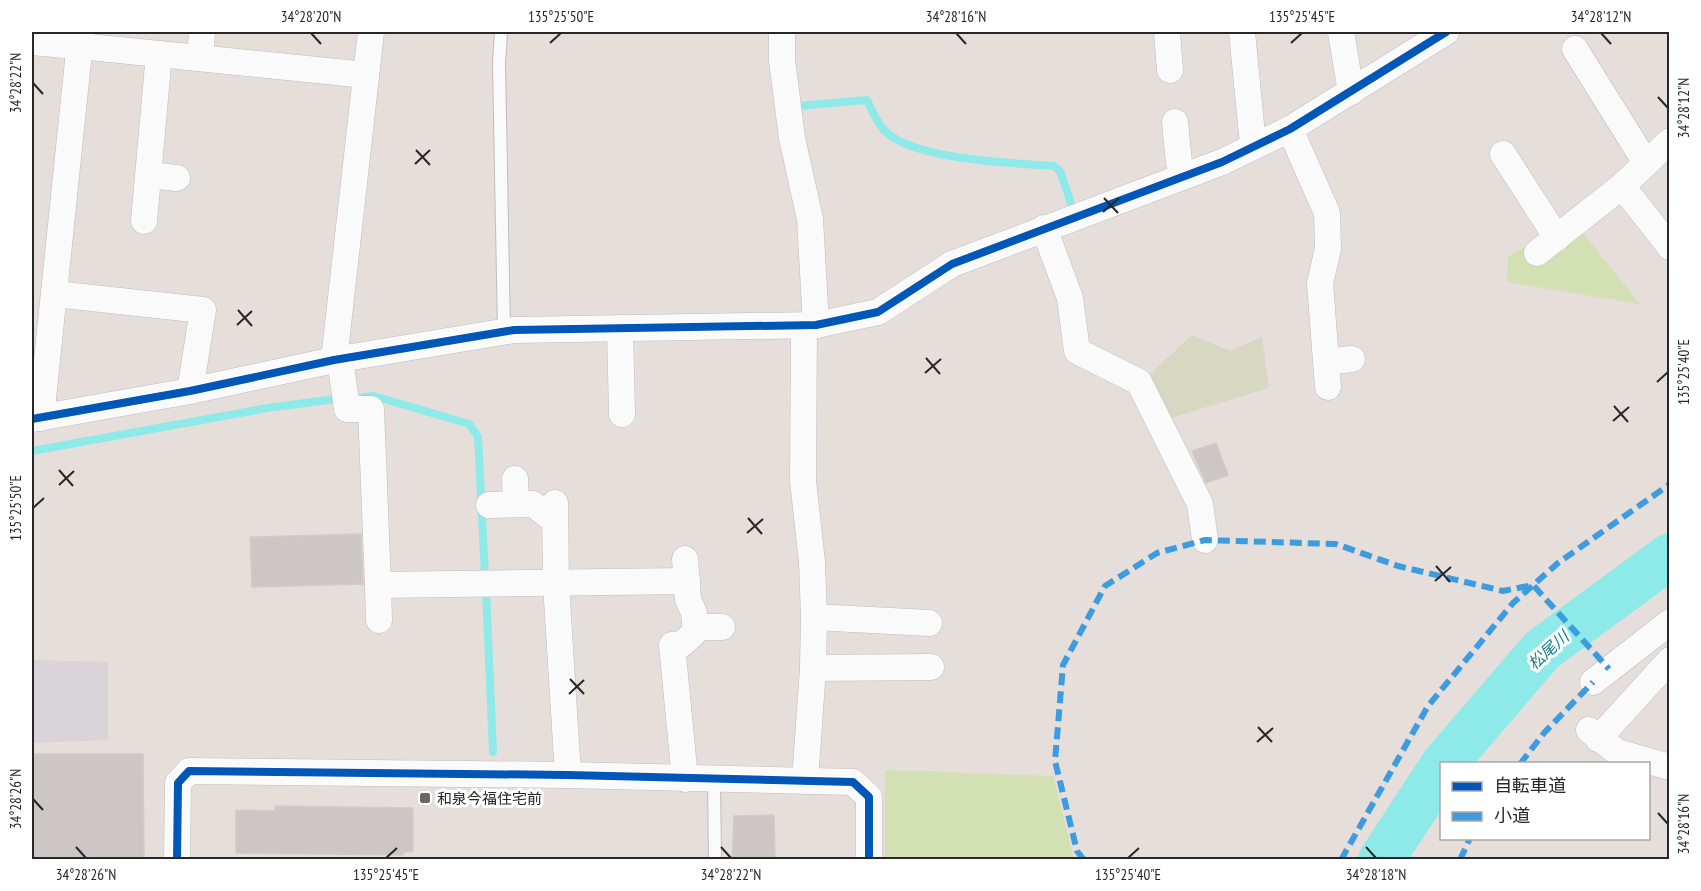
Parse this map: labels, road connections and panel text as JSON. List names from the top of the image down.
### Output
{
  "water": ["松尾川"],
  "places": {
    "transit": ["和泉今福住宅前"]
  },
  "legend": ["自転車道", "小道"],
  "coordinates": [
    "34°28'20\"N",
    "135°25'50\"E",
    "34°28'16\"N",
    "135°25'45\"E",
    "34°28'12\"N",
    "34°28'22\"N",
    "135°25'40\"E",
    "34°28'26\"N",
    "34°28'18\"N"
  ]
}
